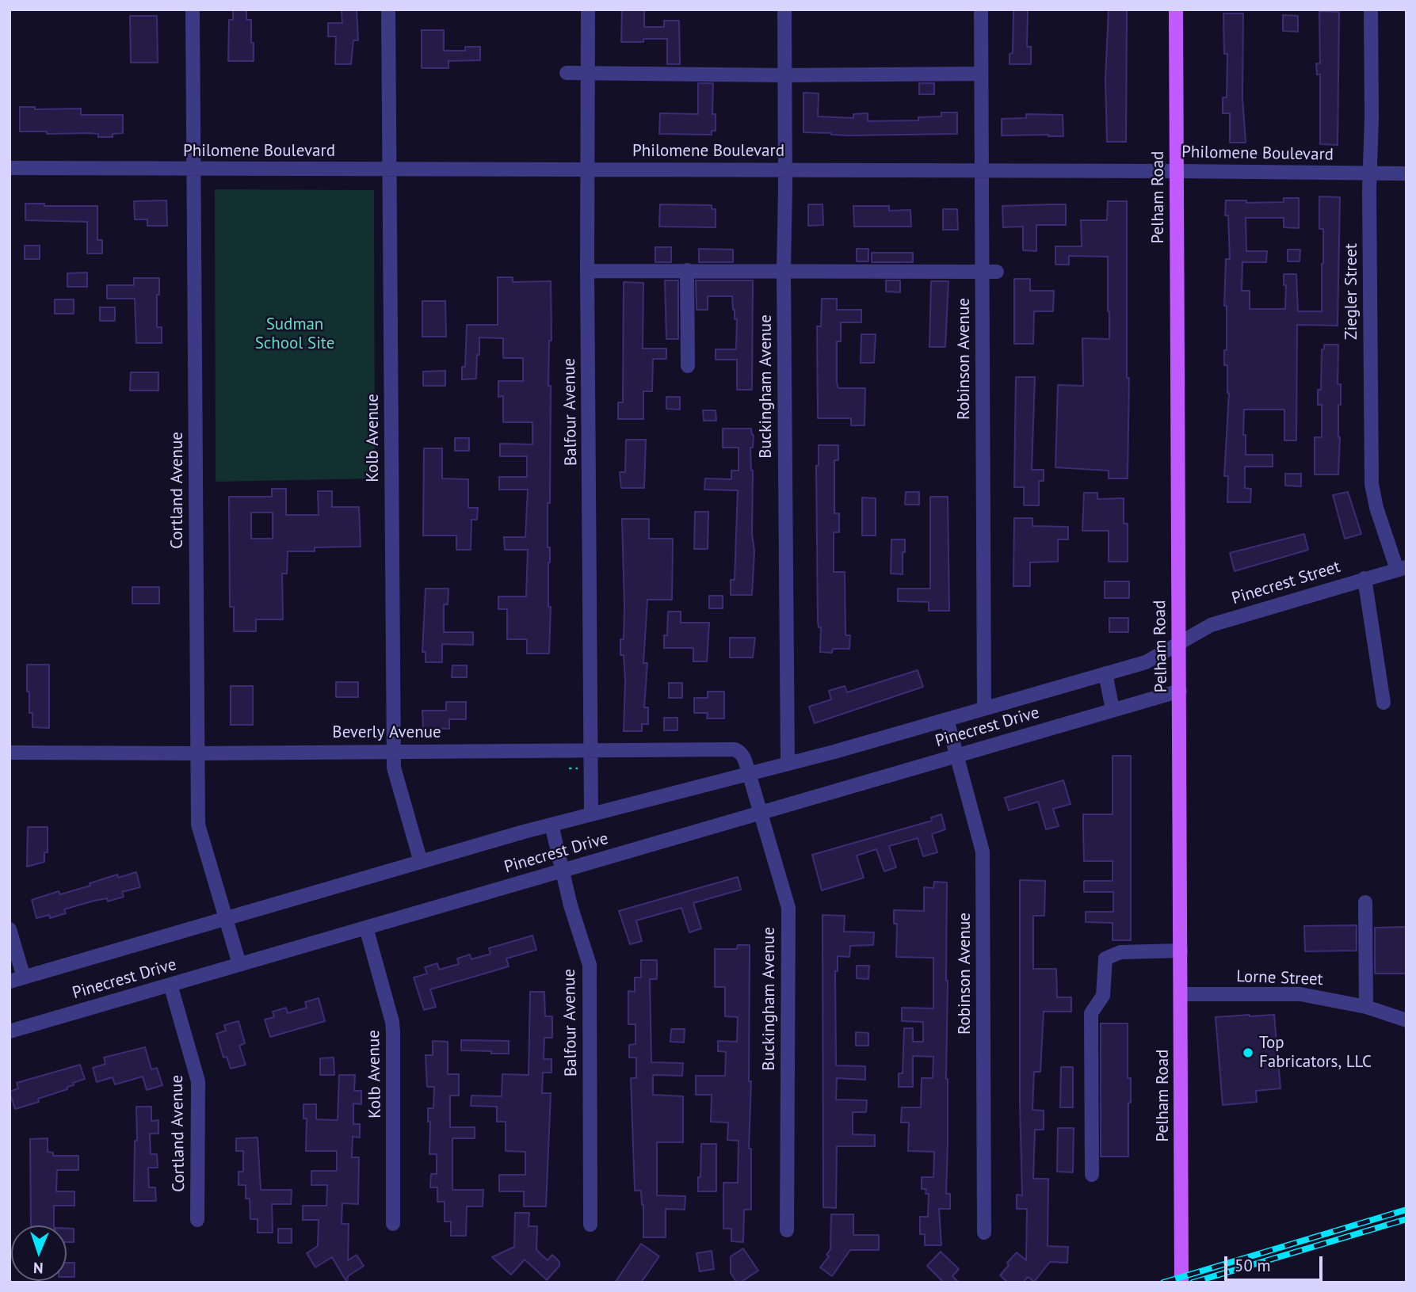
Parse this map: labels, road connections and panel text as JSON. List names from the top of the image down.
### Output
{
  "streets": {
    "main road": ["Pelham Road"],
    "street": [
      "Philomene Boulevard",
      "Ziegler Street",
      "Robinson Avenue",
      "Buckingham Avenue",
      "Balfour Avenue",
      "Kolb Avenue",
      "Cortland Avenue",
      "Pinecrest Street",
      "Pinecrest Drive",
      "Beverly Avenue",
      "Lorne Street"
    ]
  },
  "crossings": [
    ["Philomene Boulevard", "Pelham Road"],
    ["Philomene Boulevard", "Ziegler Street"],
    ["Philomene Boulevard", "Robinson Avenue"],
    ["Philomene Boulevard", "Buckingham Avenue"],
    ["Philomene Boulevard", "Balfour Avenue"],
    ["Philomene Boulevard", "Kolb Avenue"],
    ["Philomene Boulevard", "Cortland Avenue"],
    ["Pelham Road", "Pinecrest Street"],
    ["Pelham Road", "Pinecrest Drive"],
    ["Pelham Road", "Lorne Street"],
    ["Ziegler Street", "Pinecrest Street"],
    ["Robinson Avenue", "Pinecrest Drive"],
    ["Buckingham Avenue", "Pinecrest Drive"],
    ["Buckingham Avenue", "Beverly Avenue"],
    ["Balfour Avenue", "Pinecrest Drive"],
    ["Balfour Avenue", "Beverly Avenue"],
    ["Kolb Avenue", "Pinecrest Drive"],
    ["Kolb Avenue", "Beverly Avenue"],
    ["Cortland Avenue", "Pinecrest Drive"],
    ["Cortland Avenue", "Beverly Avenue"],
    ["Pinecrest Street", "Pinecrest Drive"],
    ["Pinecrest Drive", "Beverly Avenue"]
  ],
  "parks": ["Sudman School Site"],
  "places": ["Top Fabricators, LLC"],
  "scale_bar": "50 m",
  "north": "bottom"
}
